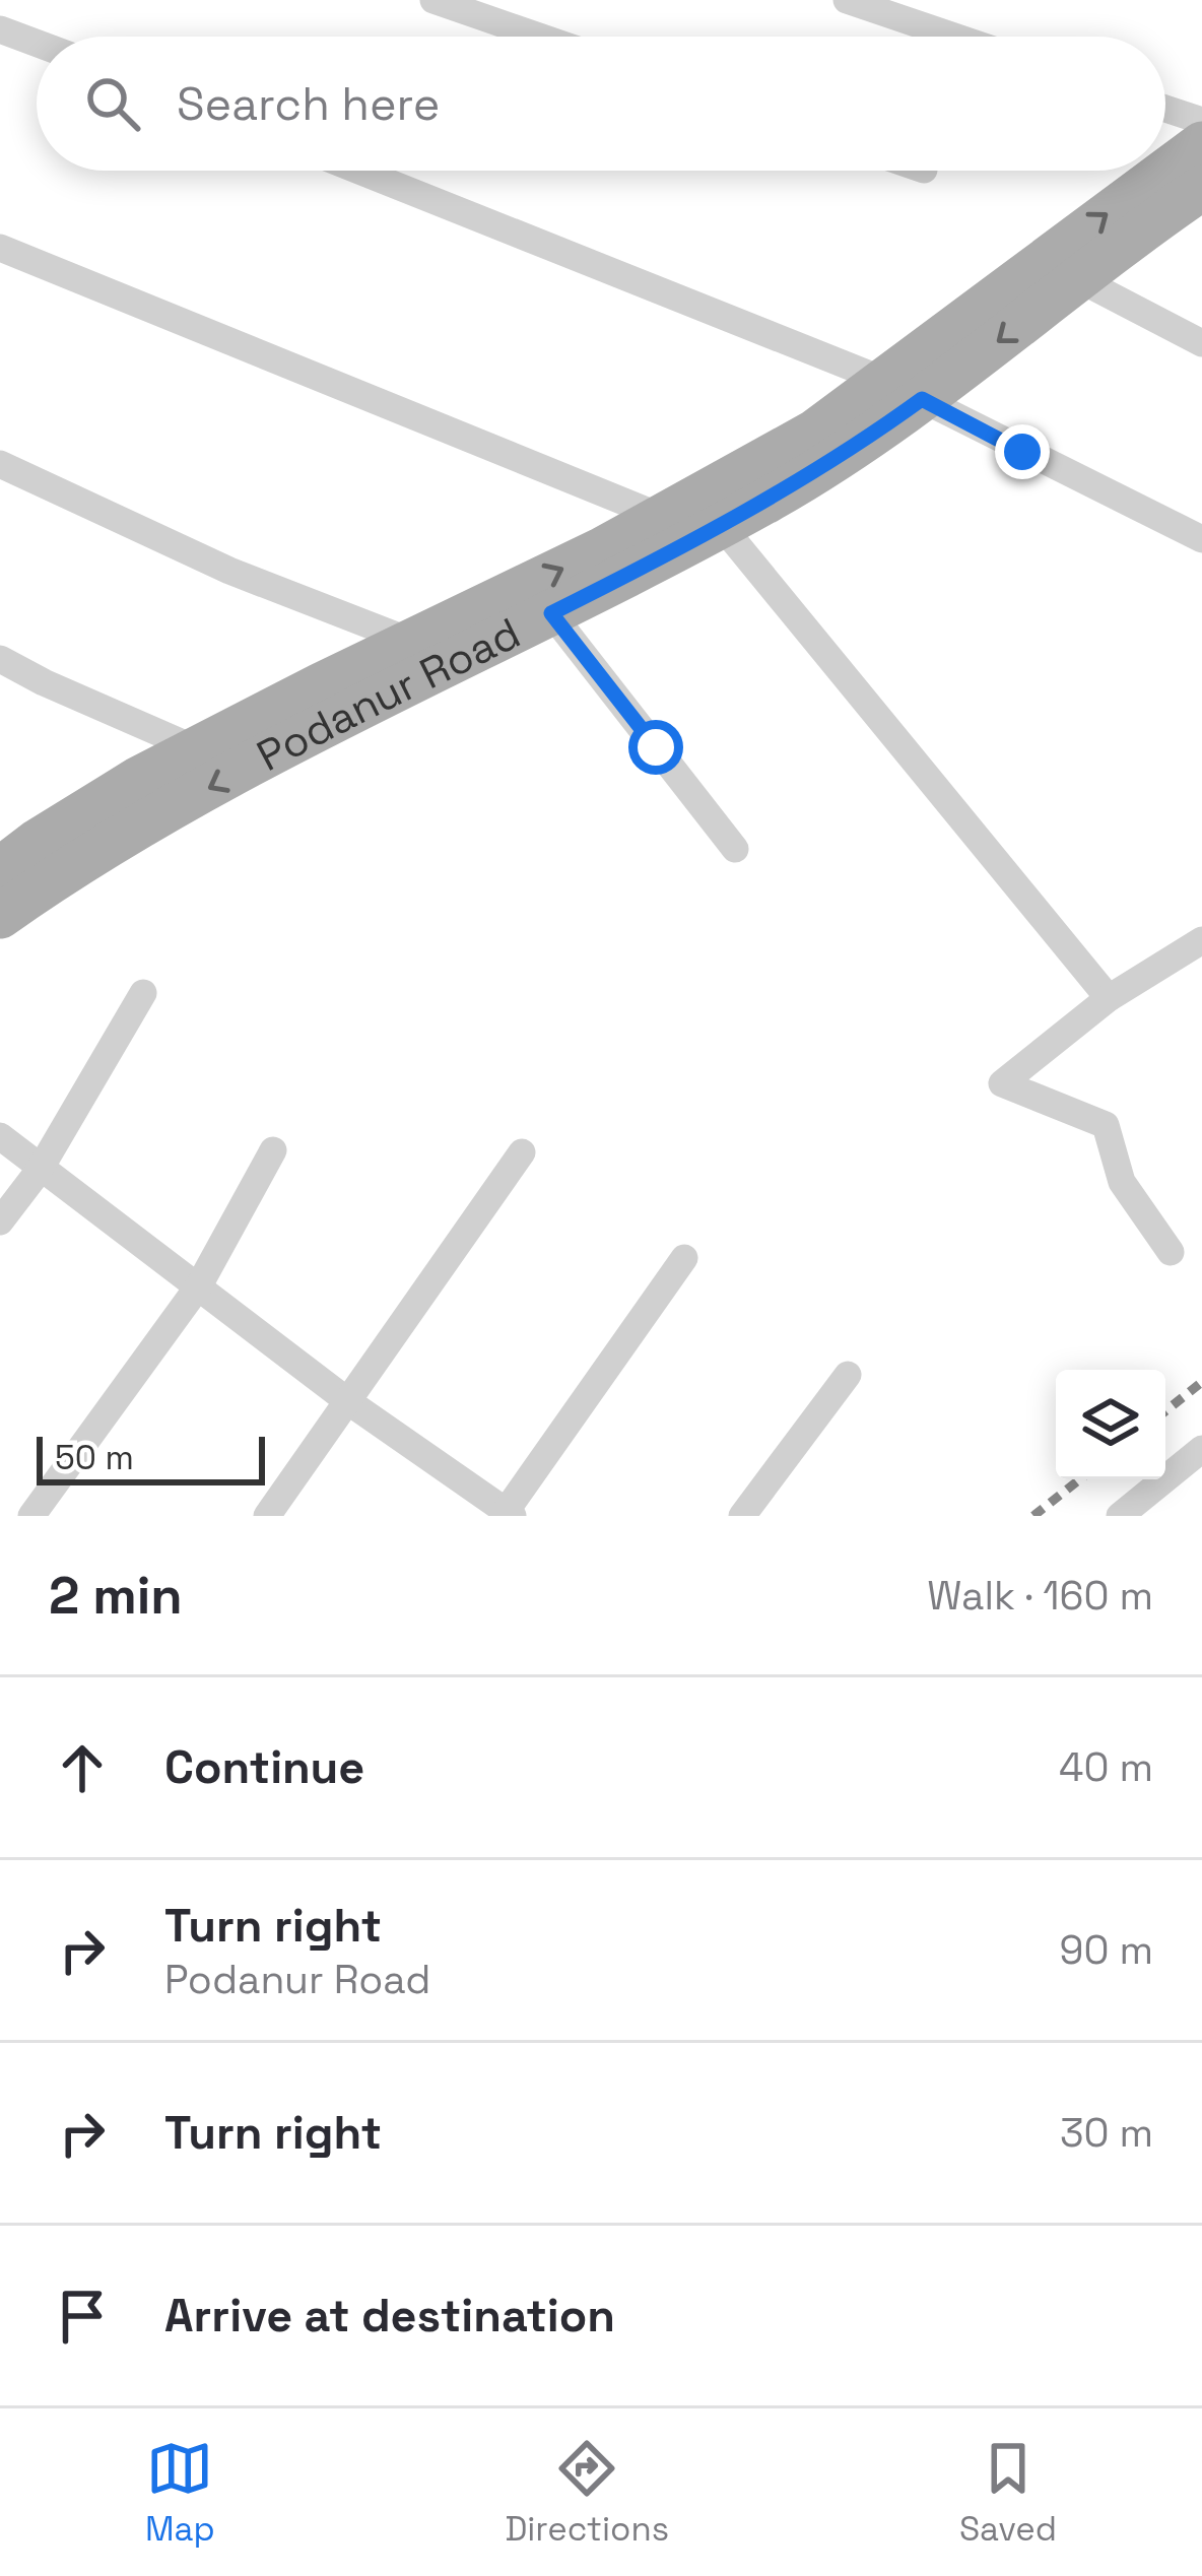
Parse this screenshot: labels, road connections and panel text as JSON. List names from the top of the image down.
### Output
{
  "streets": {
    "main road": ["Podanur Road"]
  },
  "scale_bar": "50 m",
  "page": {
    "search": "Search here",
    "scale": "50 m",
    "heading": ["2 min", "Walk · 160 m"],
    "list": [
      ["Continue", "40 m"],
      ["Turn right", "Podanur Road", "90 m"],
      ["Turn right", "30 m"],
      "Arrive at destination"
    ],
    "nav": ["Map", "Directions", "Saved"]
  }
}
